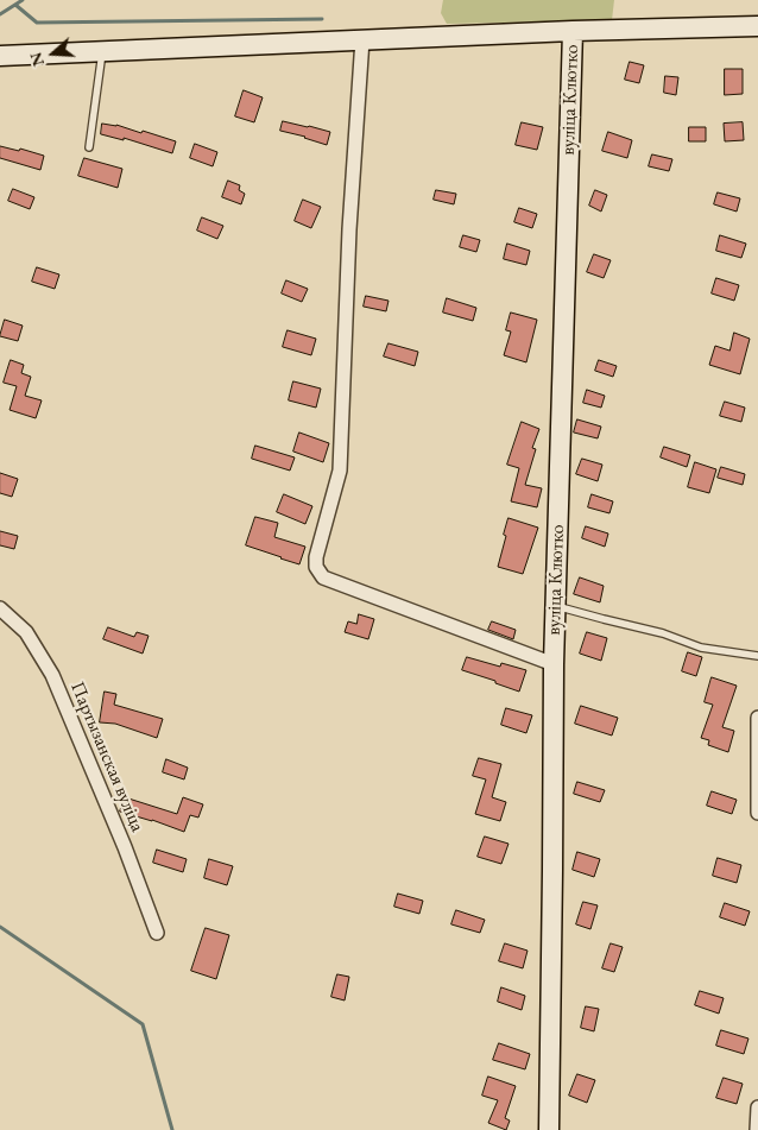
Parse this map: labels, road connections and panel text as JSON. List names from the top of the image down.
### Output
{
  "streets": {
    "street": ["вуліца Клютко", "Партызанская вуліца"]
  },
  "north": "left"
}
